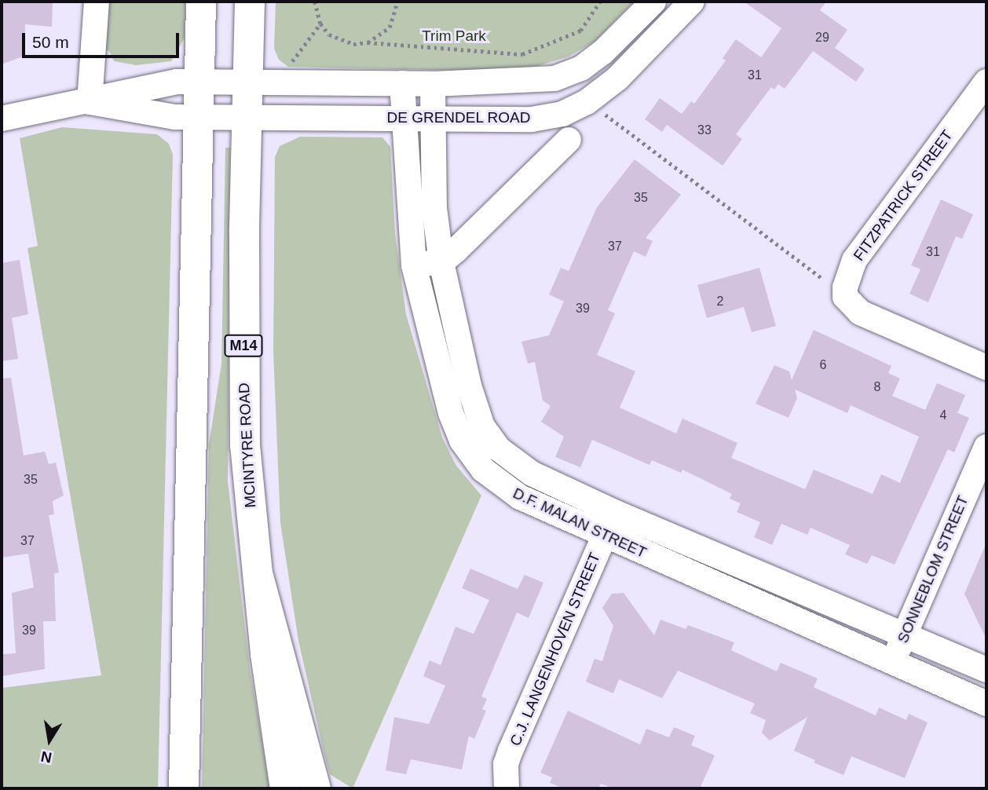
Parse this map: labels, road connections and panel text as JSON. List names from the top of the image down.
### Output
{
  "streets": {
    "main road": ["M14", "MCINTYRE ROAD"],
    "street": [
      "DE GRENDEL ROAD",
      "FITZPATRICK STREET",
      "D.F. MALAN STREET",
      "SONNEBLOM STREET",
      "C.J. LANGENHOVEN STREET"
    ]
  },
  "crossings": [
    ["DE GRENDEL ROAD", "MCINTYRE ROAD"],
    ["DE GRENDEL ROAD", "D.F. MALAN STREET"],
    ["D.F. MALAN STREET", "SONNEBLOM STREET"],
    ["D.F. MALAN STREET", "C.J. LANGENHOVEN STREET"]
  ],
  "parks": ["Trim Park"],
  "house_numbers": [
    "29",
    "31",
    "33",
    "35",
    "37",
    "31",
    "2",
    "39",
    "6",
    "8",
    "4",
    "35",
    "37",
    "39"
  ],
  "scale_bar": "50 m",
  "north": "bottom"
}
